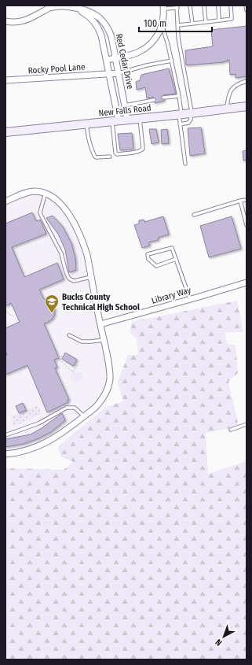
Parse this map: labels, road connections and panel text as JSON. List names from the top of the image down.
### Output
{
  "streets": {
    "main road": ["New Falls Road"],
    "street": ["Red Cedar Drive", "Rocky Pool Lane", "Library Way"]
  },
  "crossings": [
    ["Red Cedar Drive", "Rocky Pool Lane"],
    ["Red Cedar Drive", "New Falls Road"]
  ],
  "places": {
    "school or university": ["Bucks County Technical High School"]
  },
  "scale_bar": "100 m",
  "north": "bottom left"
}
